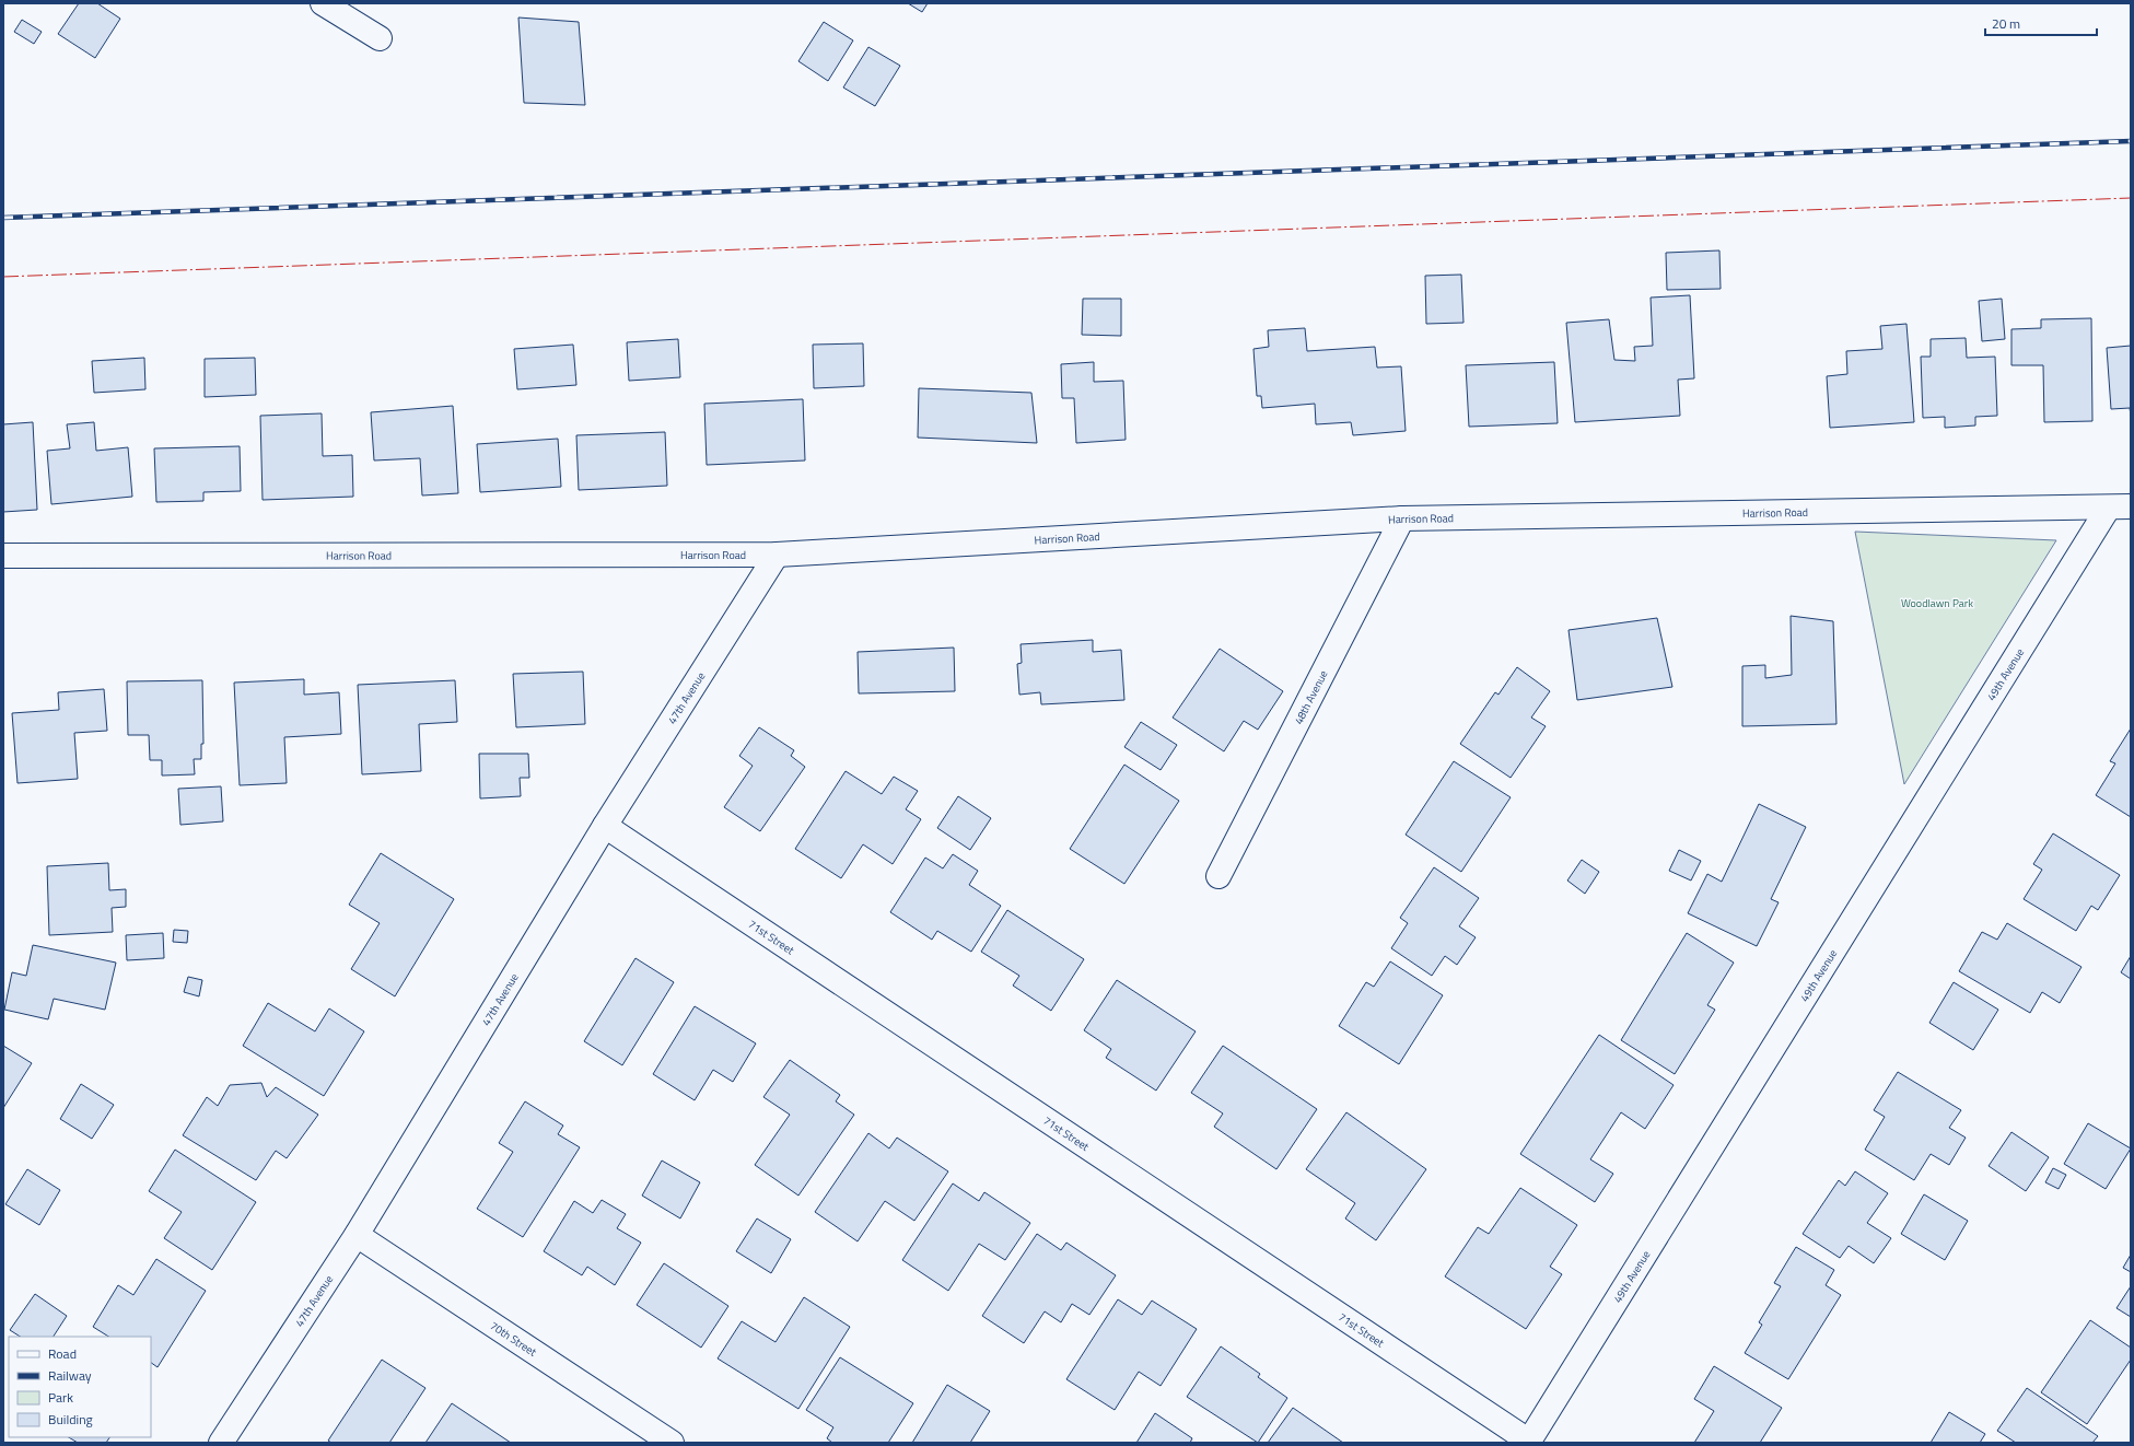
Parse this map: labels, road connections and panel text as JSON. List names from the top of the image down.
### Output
{
  "streets": {
    "street": [
      "Harrison Road",
      "49th Avenue",
      "48th Avenue",
      "47th Avenue",
      "71st Street",
      "70th Street"
    ]
  },
  "crossings": [
    ["Harrison Road", "49th Avenue"],
    ["Harrison Road", "48th Avenue"],
    ["Harrison Road", "47th Avenue"],
    ["49th Avenue", "71st Street"],
    ["47th Avenue", "71st Street"],
    ["47th Avenue", "70th Street"]
  ],
  "parks": ["Woodlawn Park"],
  "legend": [
    "Road",
    "Railway",
    "Park",
    "Building"
  ],
  "scale_bar": "20 m"
}
